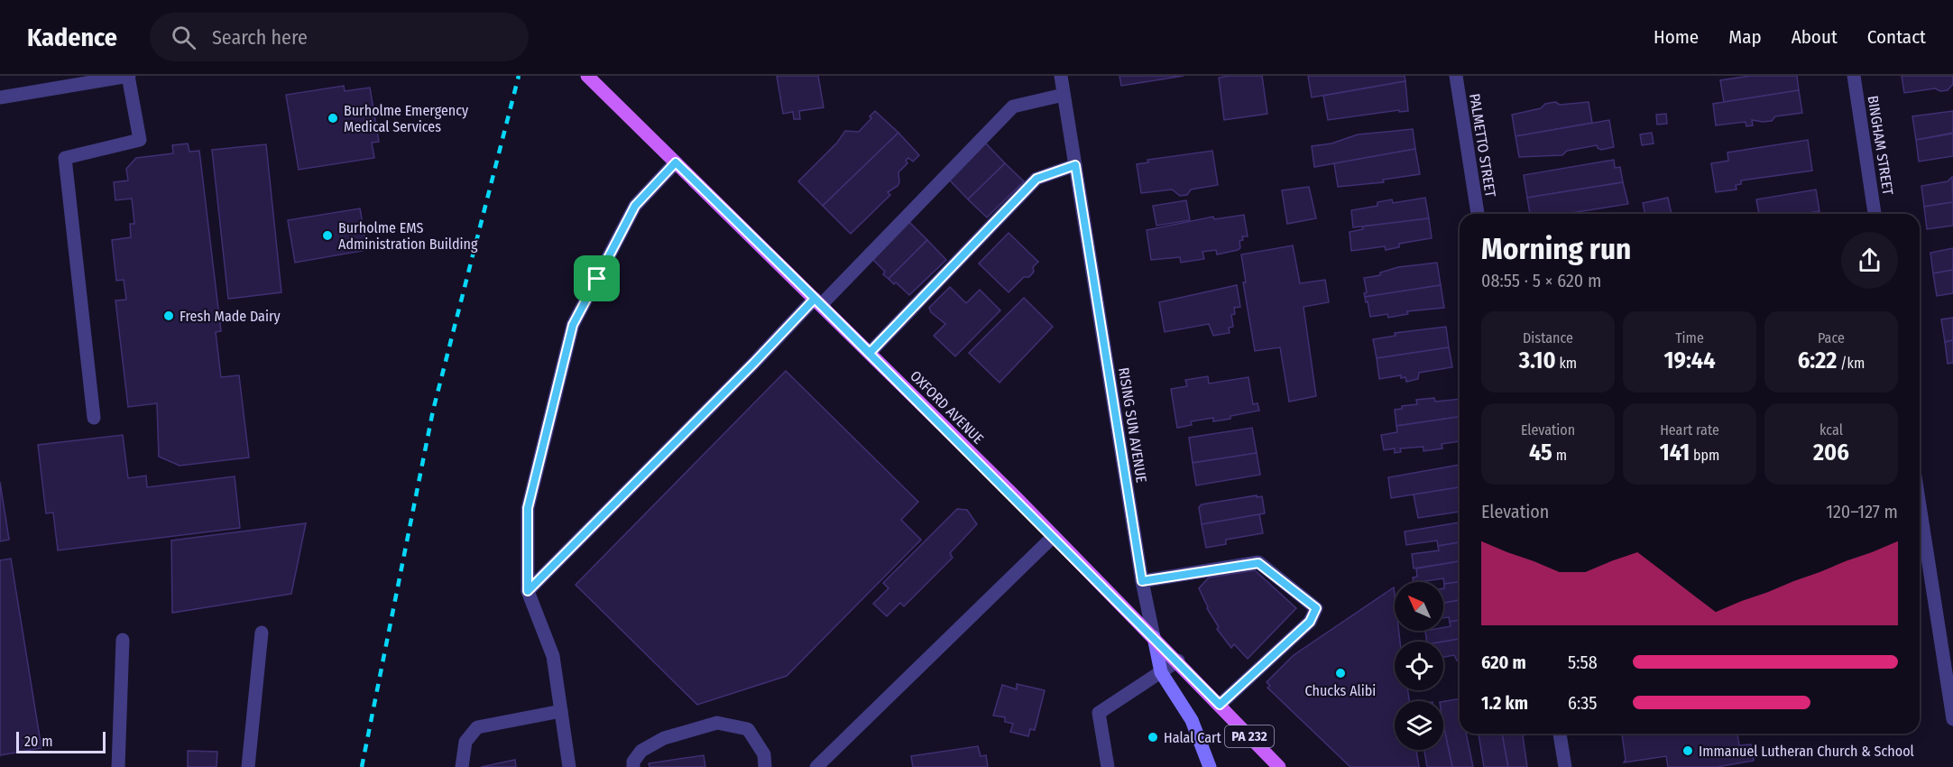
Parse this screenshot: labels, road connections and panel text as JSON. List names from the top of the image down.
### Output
{
  "streets": {
    "main road": ["OXFORD AVENUE", "RISING SUN AVENUE", "PA 232"],
    "street": ["PALMETTO STREET", "BINGHAM STREET"]
  },
  "crossings": [
    ["OXFORD AVENUE", "RISING SUN AVENUE"]
  ],
  "places": [
    "Burholme Emergency Medical Services",
    "Burholme EMS Administration Building",
    "Fresh Made Dairy",
    "Chucks Alibi",
    "Halal Cart",
    "Immanuel Lutheran Church & School"
  ],
  "scale_bar": "20 m",
  "north": "top left",
  "page": {
    "header": "Kadence",
    "search": "Search here",
    "nav": [
      "Home",
      "Map",
      "About",
      "Contact"
    ],
    "heading": ["Morning run", "08:55 · 5 × 620 m"],
    "stats": [
      ["Distance", "3.10 km"],
      ["Time", "19:44"],
      ["Pace", "6:22 /km"],
      ["Elevation", "45 m"],
      ["Heart rate", "141 bpm"],
      ["kcal", "206"]
    ],
    "chart": ["Elevation", "120–127 m"],
    "list": [
      {
        "name": "620 m",
        "note": "5:58"
      },
      {
        "name": "1.2 km",
        "note": "6:35"
      }
    ],
    "scale": "20 m"
  }
}
